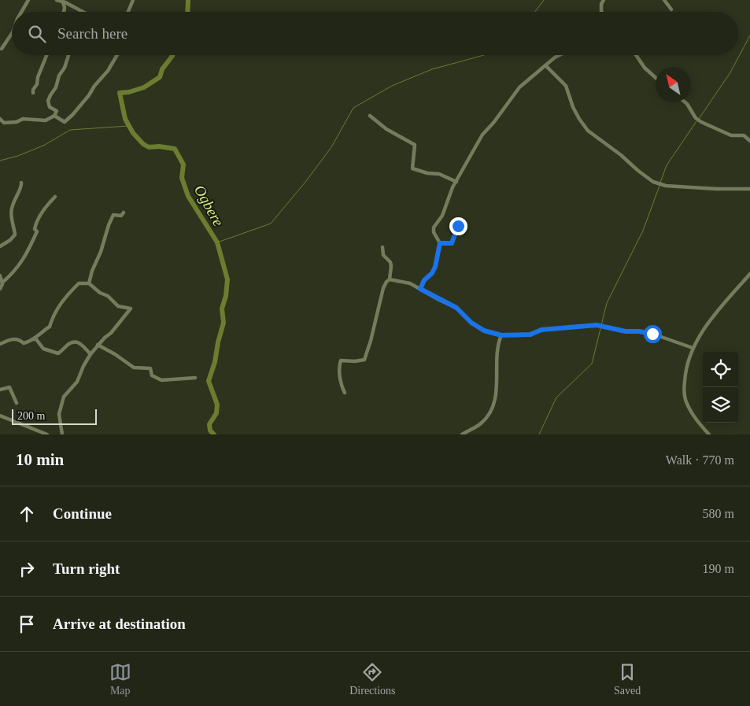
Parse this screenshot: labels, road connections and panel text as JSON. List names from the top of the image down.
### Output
{
  "water": ["Ogbere"],
  "scale_bar": "200 m",
  "north": "top left",
  "page": {
    "search": "Search here",
    "scale": "200 m",
    "heading": ["10 min", "Walk · 770 m"],
    "list": [
      ["Continue", "580 m"],
      ["Turn right", "190 m"],
      "Arrive at destination"
    ],
    "nav": ["Map", "Directions", "Saved"]
  }
}
